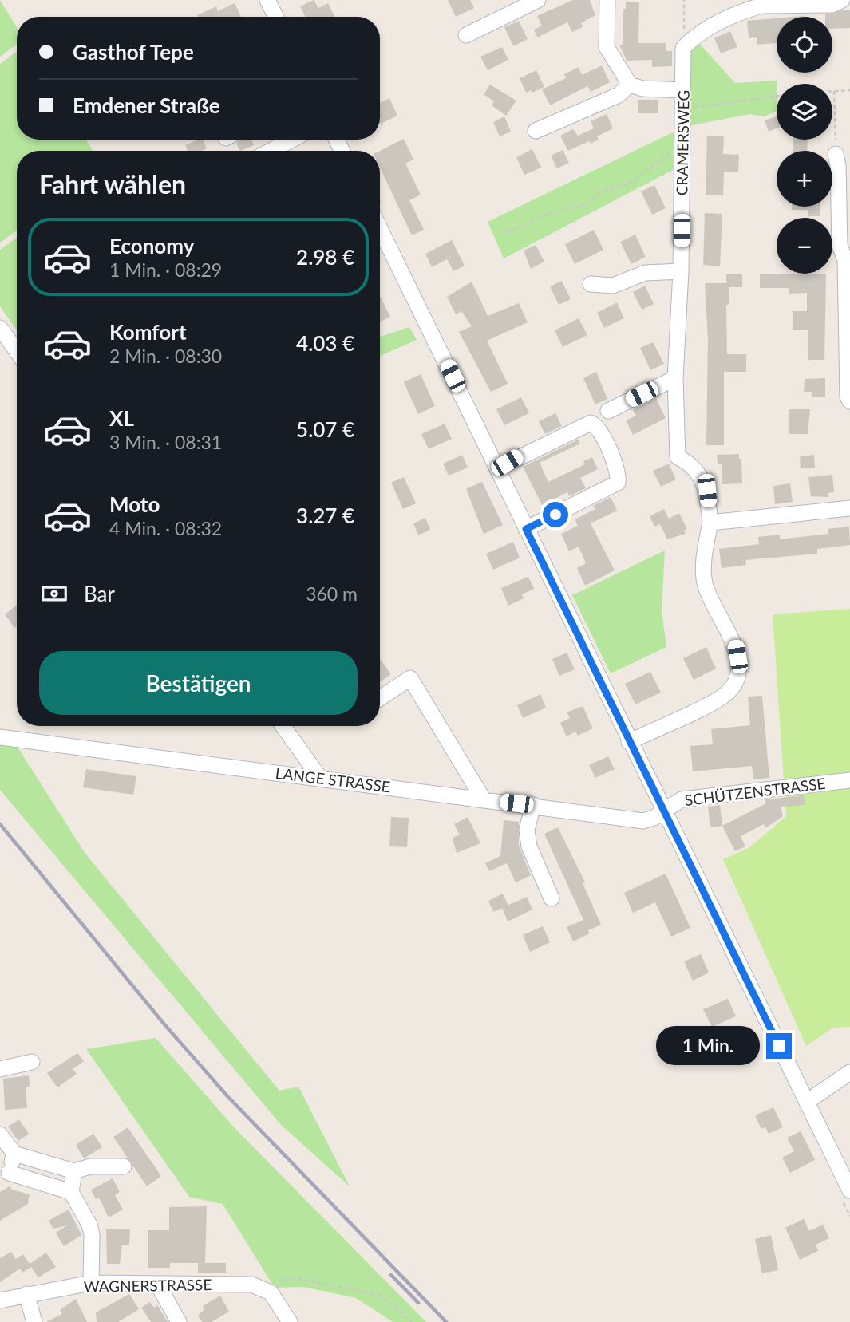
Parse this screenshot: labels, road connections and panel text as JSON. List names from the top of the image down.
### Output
{
  "streets": {
    "street": [
      "CRAMERSWEG",
      "LANGE STRASSE",
      "SCHÜTZENSTRASSE",
      "WAGNERSTRASSE"
    ]
  },
  "crossings": [
    ["LANGE STRASSE", "SCHÜTZENSTRASSE"]
  ],
  "page": {
    "map_buttons": ["+", "−"],
    "banner": ["Gasthof Tepe", "Emdener Straße"],
    "heading": "Fahrt wählen",
    "list": [
      {
        "name": "Economy",
        "note": "1 Min. · 08:29",
        "value": "2.98 €"
      },
      {
        "name": "Komfort",
        "note": "2 Min. · 08:30",
        "value": "4.03 €"
      },
      {
        "name": "XL",
        "note": "3 Min. · 08:31",
        "value": "5.07 €"
      },
      {
        "name": "Moto",
        "note": "4 Min. · 08:32",
        "value": "3.27 €"
      }
    ],
    "pay": ["Bar", "360 m"],
    "buttons": "Bestätigen",
    "bubble": "1 Min."
  }
}
